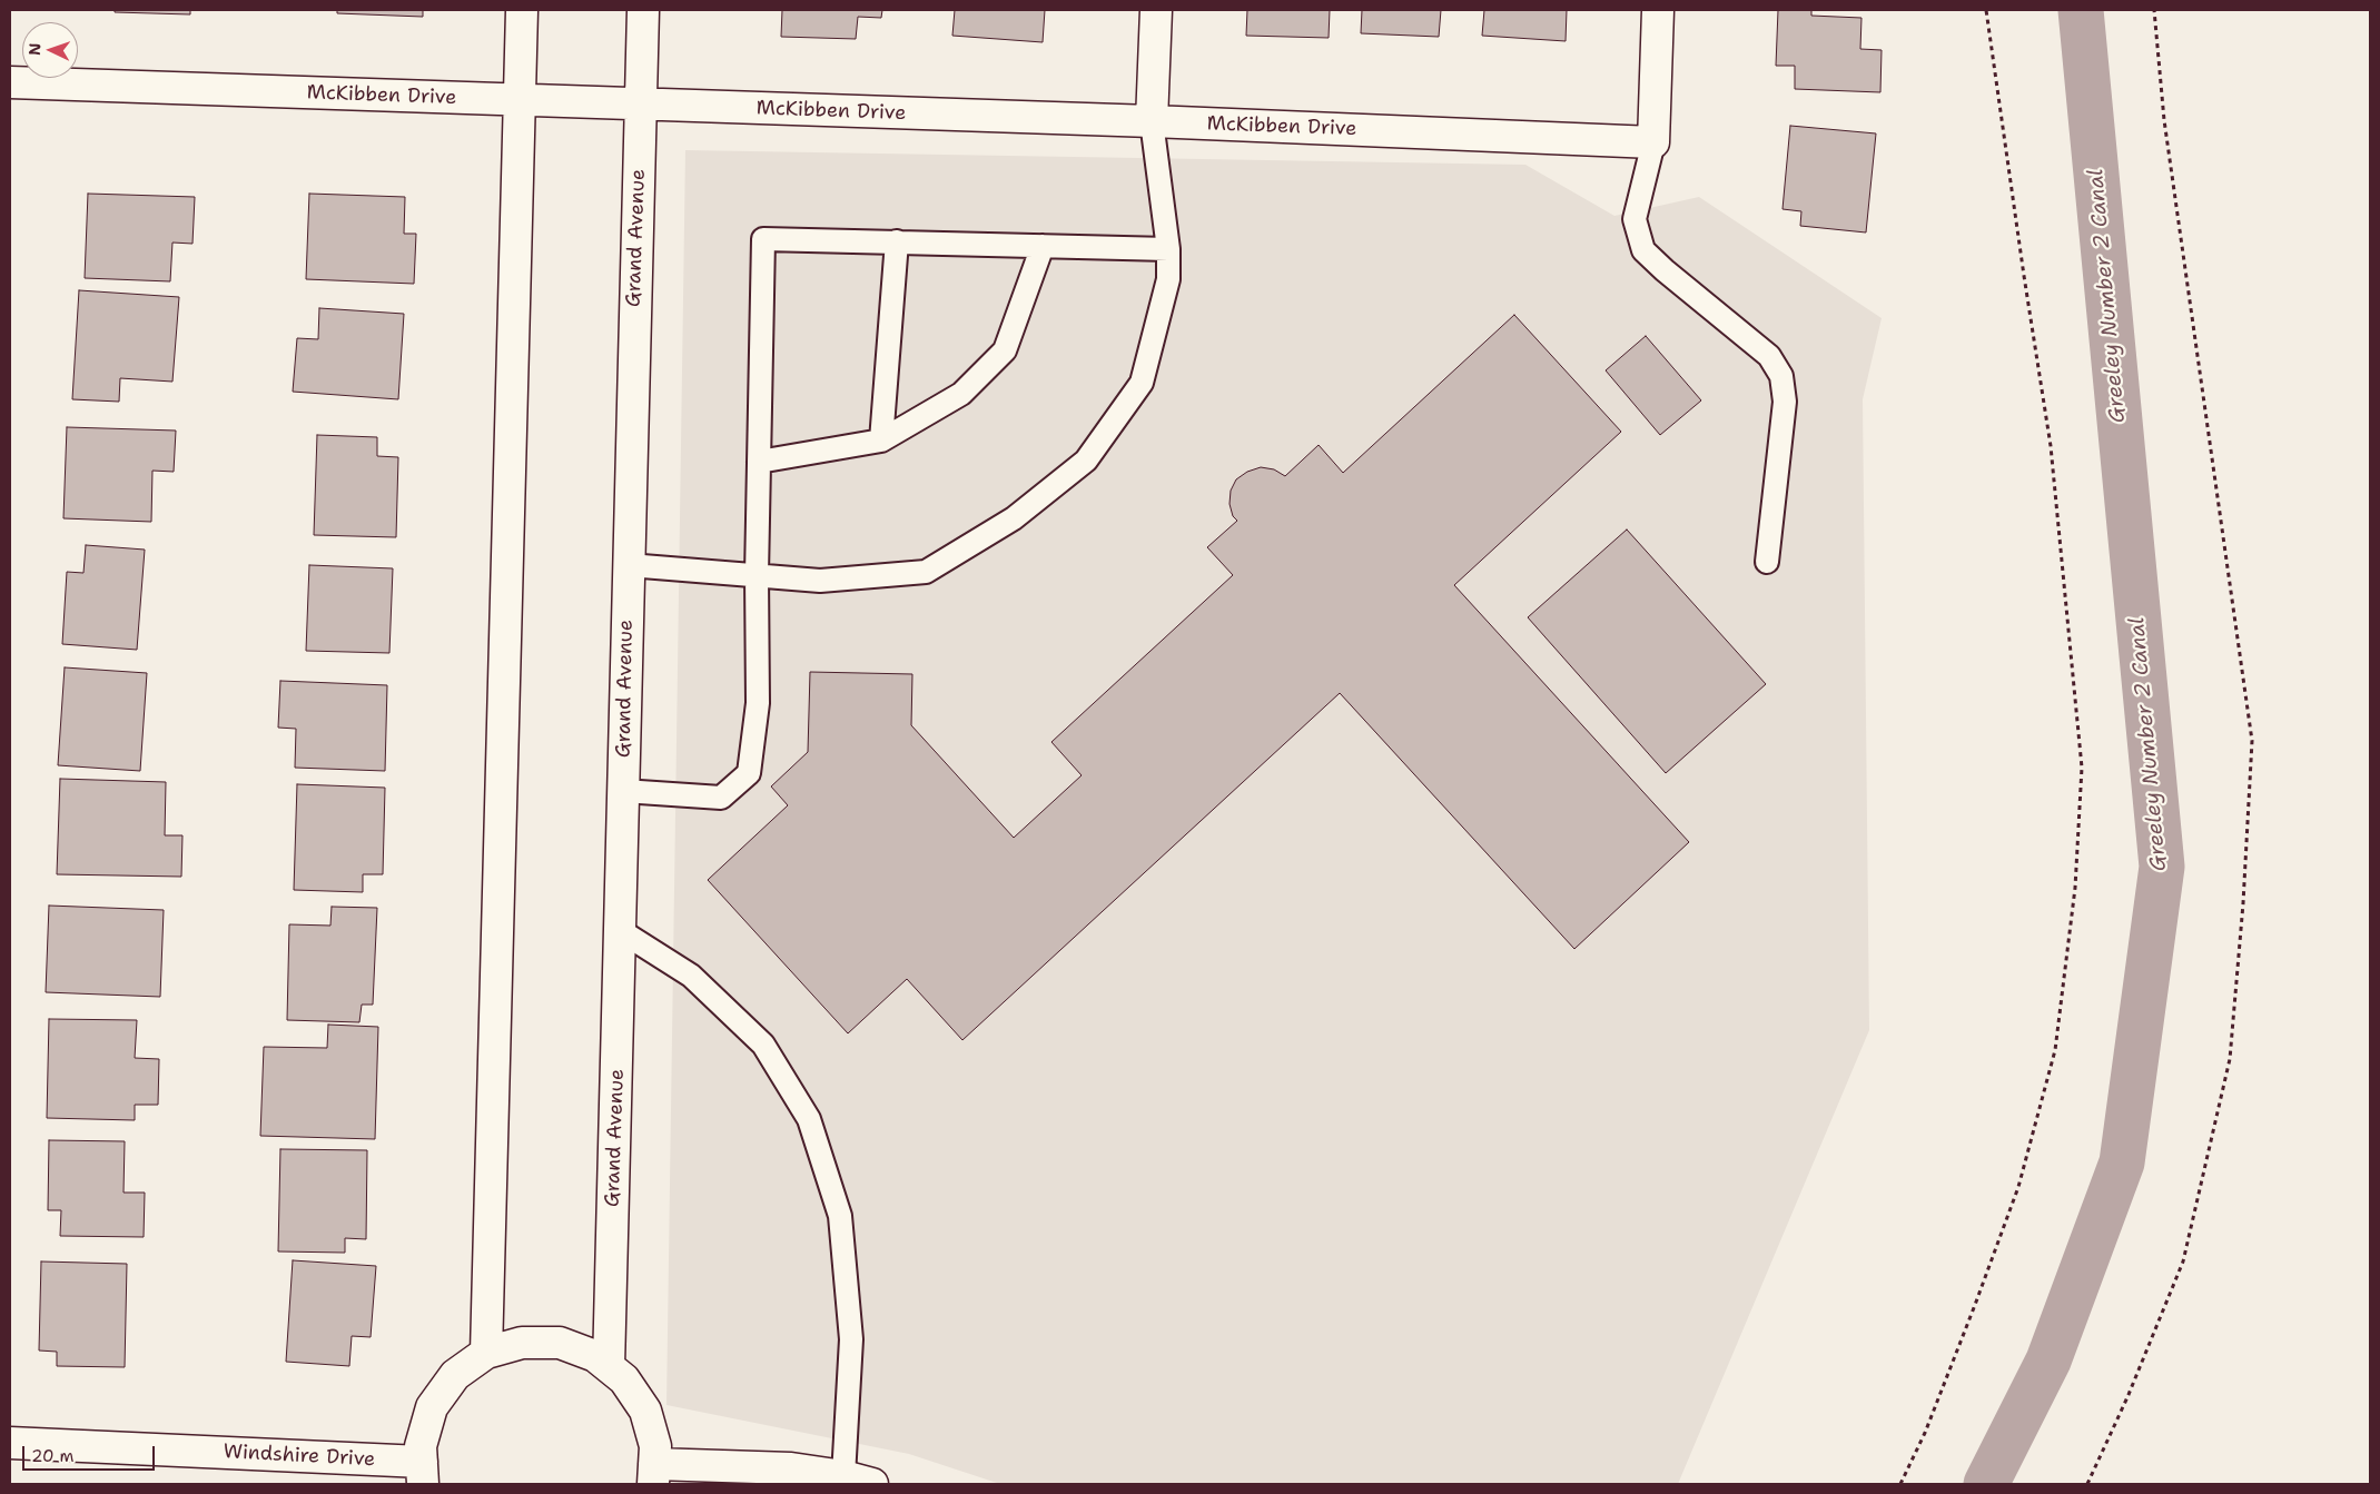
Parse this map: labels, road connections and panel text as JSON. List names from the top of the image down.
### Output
{
  "streets": {
    "street": ["McKibben Drive", "Grand Avenue", "Windshire Drive"]
  },
  "crossings": [
    ["McKibben Drive", "Grand Avenue"]
  ],
  "water": ["Greeley Number 2 Canal"],
  "scale_bar": "20 m",
  "north": "left"
}
